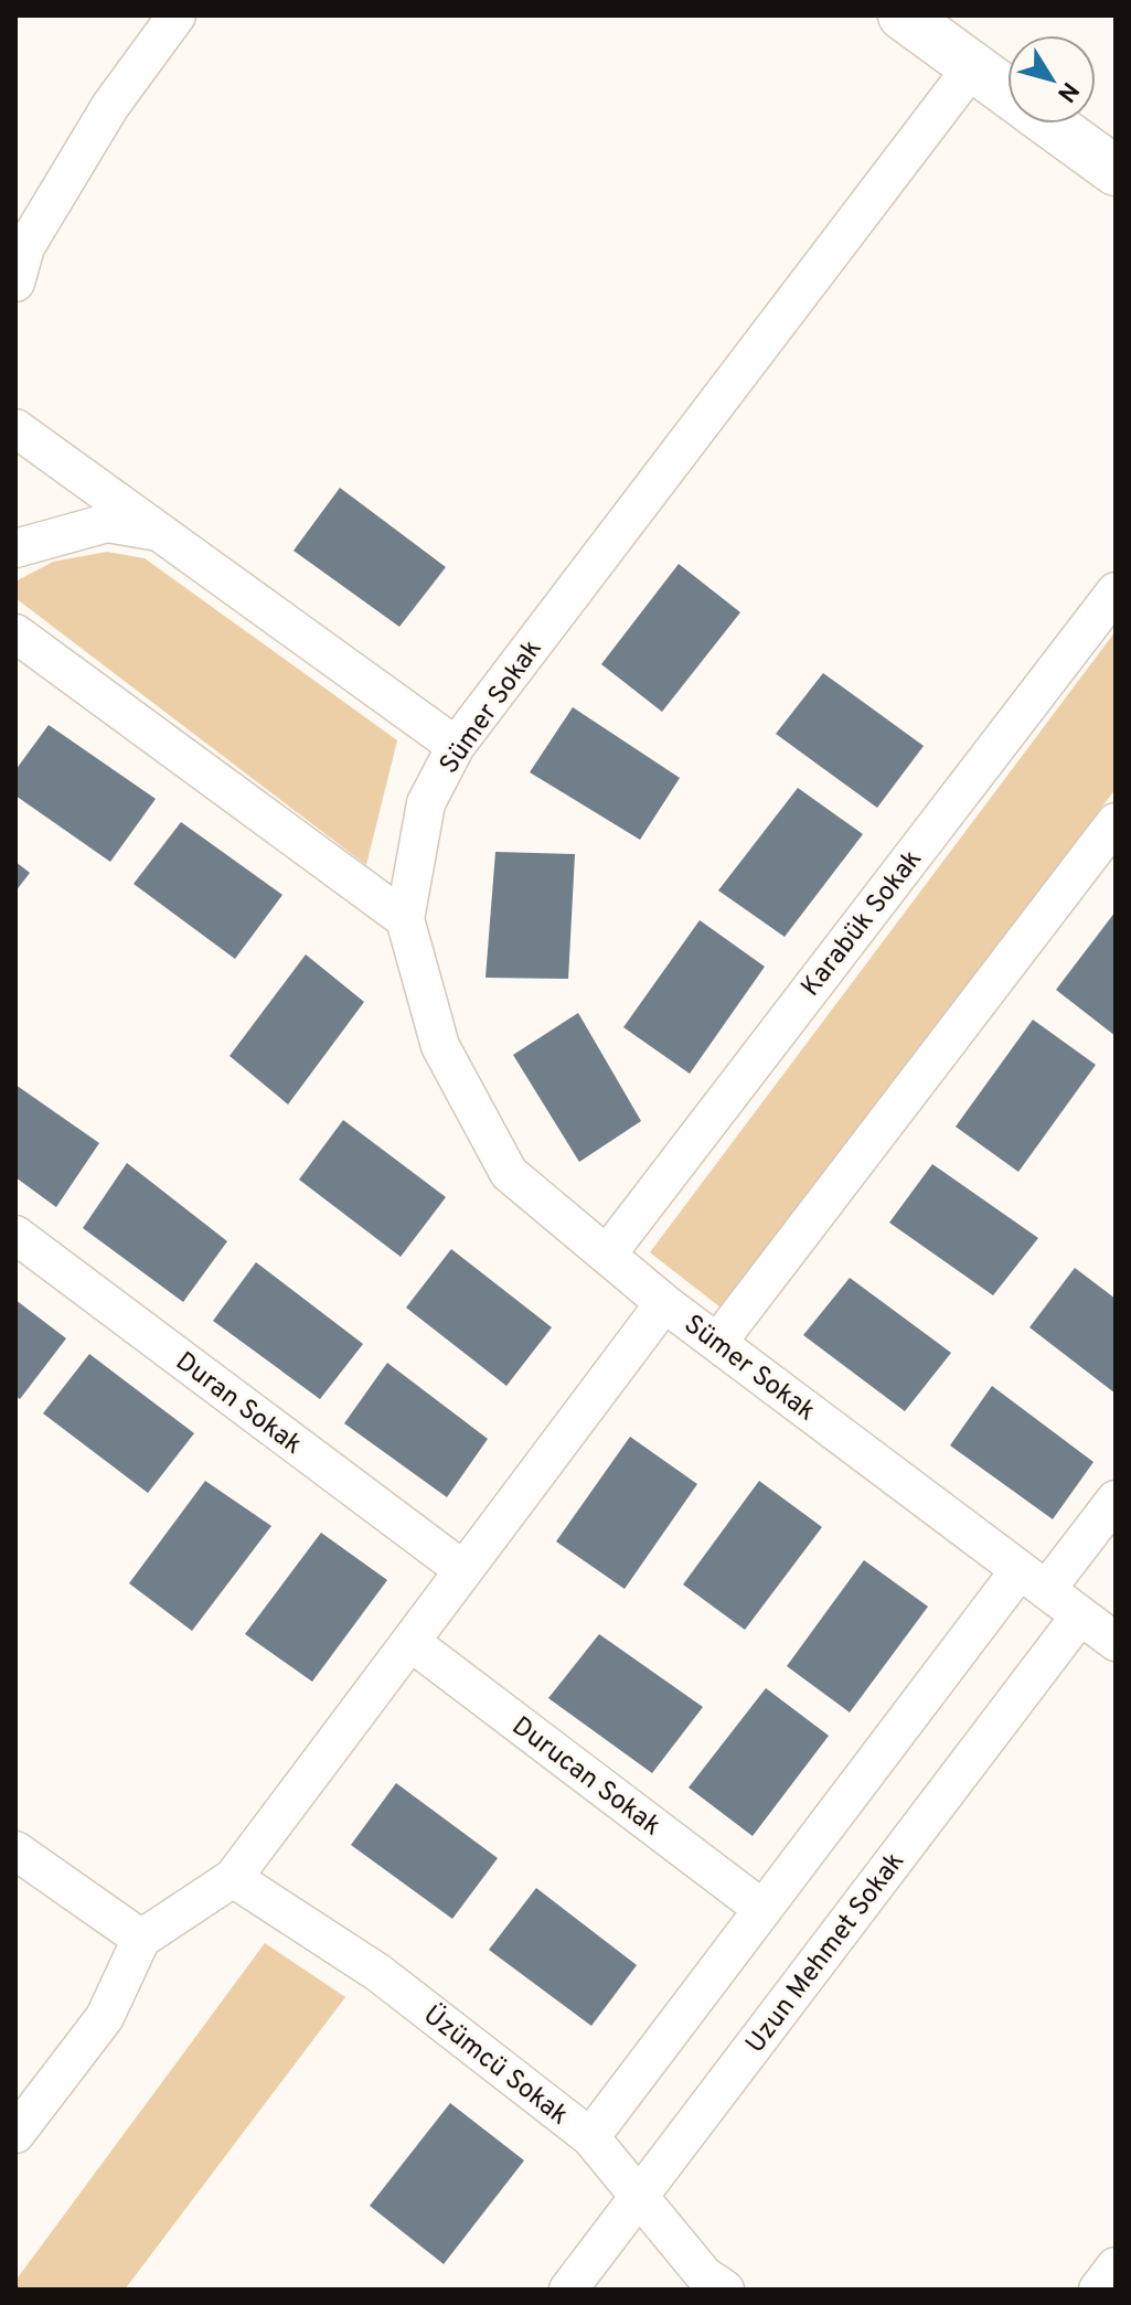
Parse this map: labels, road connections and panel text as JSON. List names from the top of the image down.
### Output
{
  "streets": {
    "street": [
      "Sümer Sokak",
      "Karabük Sokak",
      "Duran Sokak",
      "Durucan Sokak",
      "Uzun Mehmet Sokak",
      "Üzümcü Sokak"
    ]
  },
  "crossings": [
    ["Sümer Sokak", "Karabük Sokak"],
    ["Sümer Sokak", "Uzun Mehmet Sokak"],
    ["Uzun Mehmet Sokak", "Üzümcü Sokak"]
  ],
  "north": "bottom right"
}
